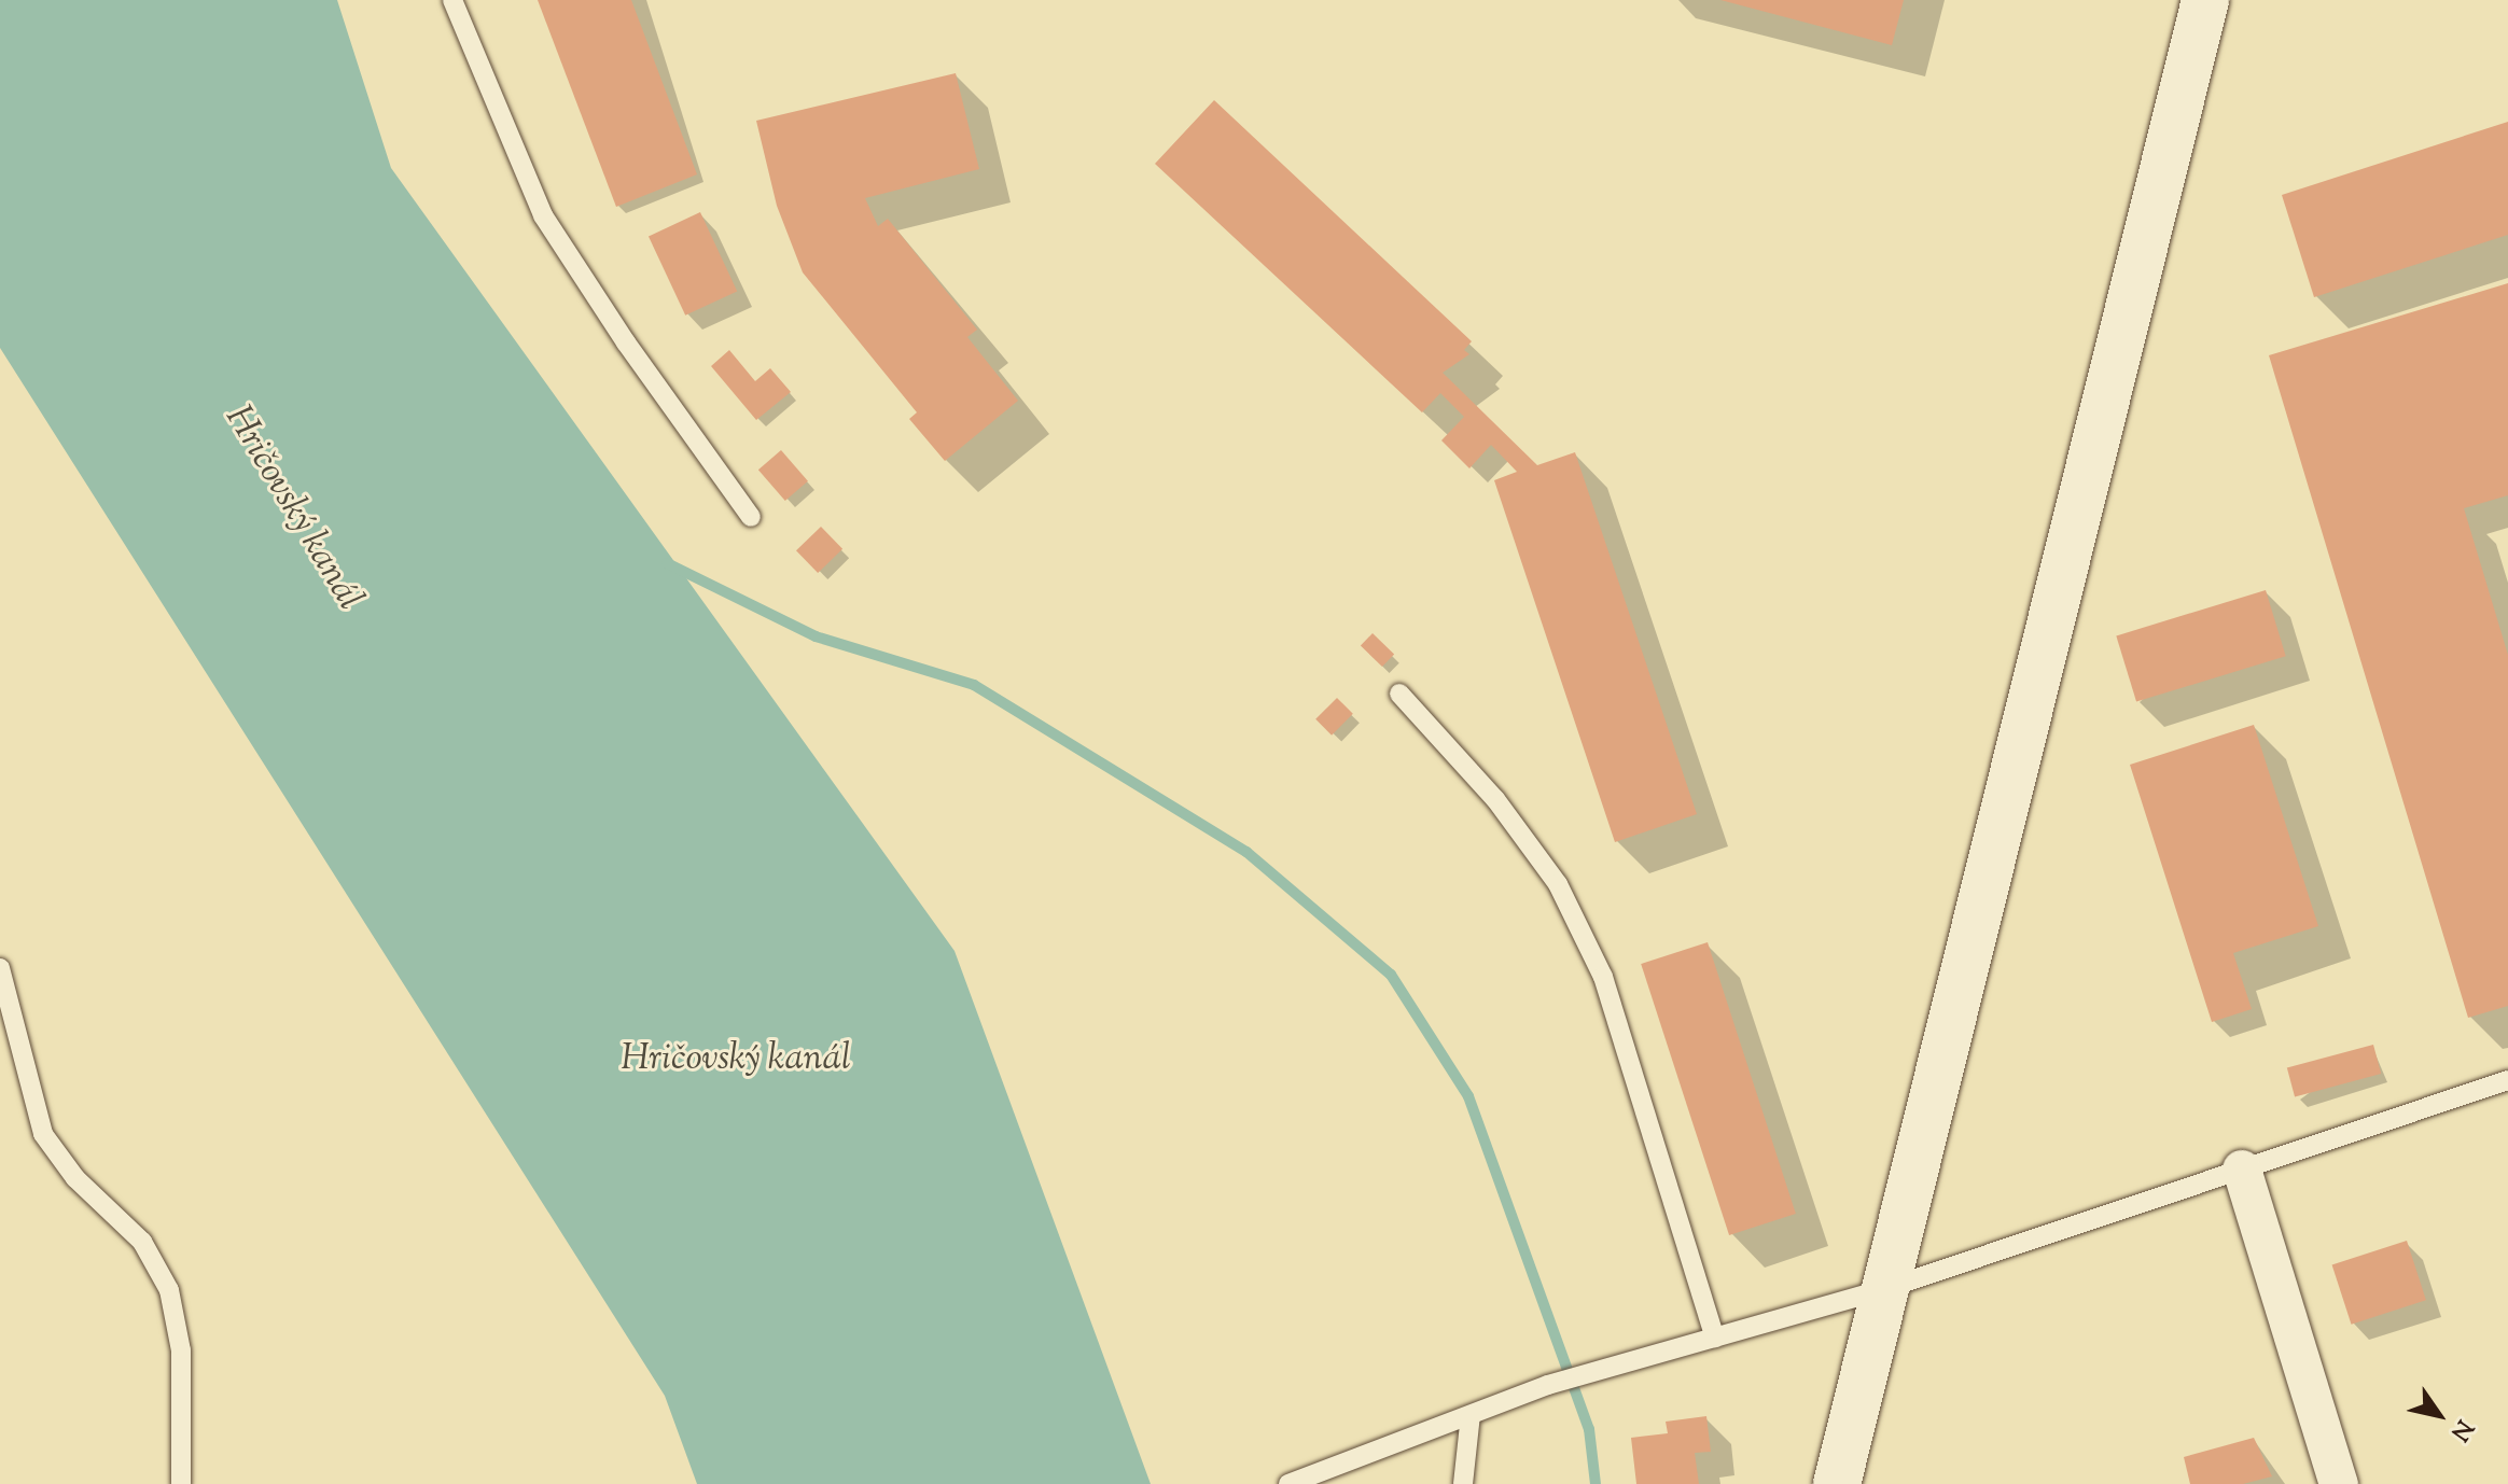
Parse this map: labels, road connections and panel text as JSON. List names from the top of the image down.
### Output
{
  "water": ["Hričovský kanál"],
  "north": "bottom right"
}
